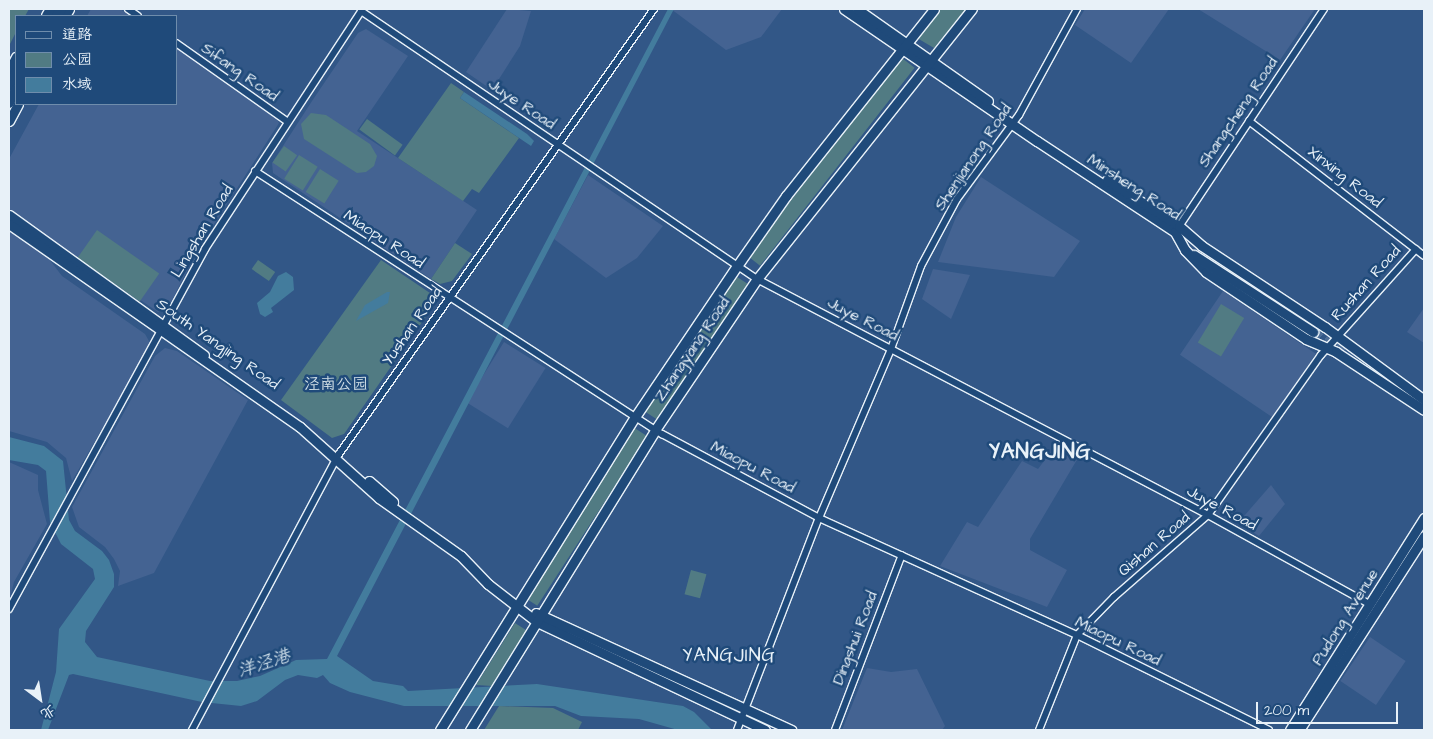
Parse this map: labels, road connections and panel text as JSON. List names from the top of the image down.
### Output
{
  "streets": {
    "main road": [
      "Minsheng Road",
      "South Yangjing Road",
      "Zhangyang Road",
      "Pudong Avenue"
    ],
    "street": [
      "Sifang Road",
      "Juye Road",
      "Shangcheng Road",
      "Shenjianong Road",
      "Xinxing Road",
      "Lingshan Road",
      "Miaopu Road",
      "Rushan Road",
      "Yushan Road",
      "Qishan Road",
      "Dingshui Road"
    ]
  },
  "crossings": [
    ["Sifang Road", "Lingshan Road"],
    ["Juye Road", "Shenjianong Road"],
    ["Juye Road", "Lingshan Road"],
    ["Juye Road", "Yushan Road"],
    ["Juye Road", "Zhangyang Road"],
    ["Juye Road", "Qishan Road"],
    ["Juye Road", "Pudong Avenue"],
    ["Shangcheng Road", "Xinxing Road"],
    ["Shangcheng Road", "Minsheng Road"],
    ["Shenjianong Road", "Minsheng Road"],
    ["Shenjianong Road", "Miaopu Road"],
    ["Shenjianong Road", "South Yangjing Road"],
    ["Xinxing Road", "Rushan Road"],
    ["Minsheng Road", "Rushan Road"],
    ["Minsheng Road", "Zhangyang Road"],
    ["Minsheng Road", "Qishan Road"],
    ["Lingshan Road", "Miaopu Road"],
    ["Lingshan Road", "South Yangjing Road"],
    ["Miaopu Road", "Yushan Road"],
    ["Miaopu Road", "Zhangyang Road"],
    ["Miaopu Road", "Qishan Road"],
    ["Miaopu Road", "Dingshui Road"],
    ["Rushan Road", "Qishan Road"],
    ["Yushan Road", "South Yangjing Road"],
    ["South Yangjing Road", "Zhangyang Road"]
  ],
  "districts": ["YANGJING", "YANGJING"],
  "water": ["洋泾港"],
  "parks": ["泾南公园"],
  "legend": ["道路", "公园", "水域"],
  "scale_bar": "200 m",
  "north": "bottom right"
}
